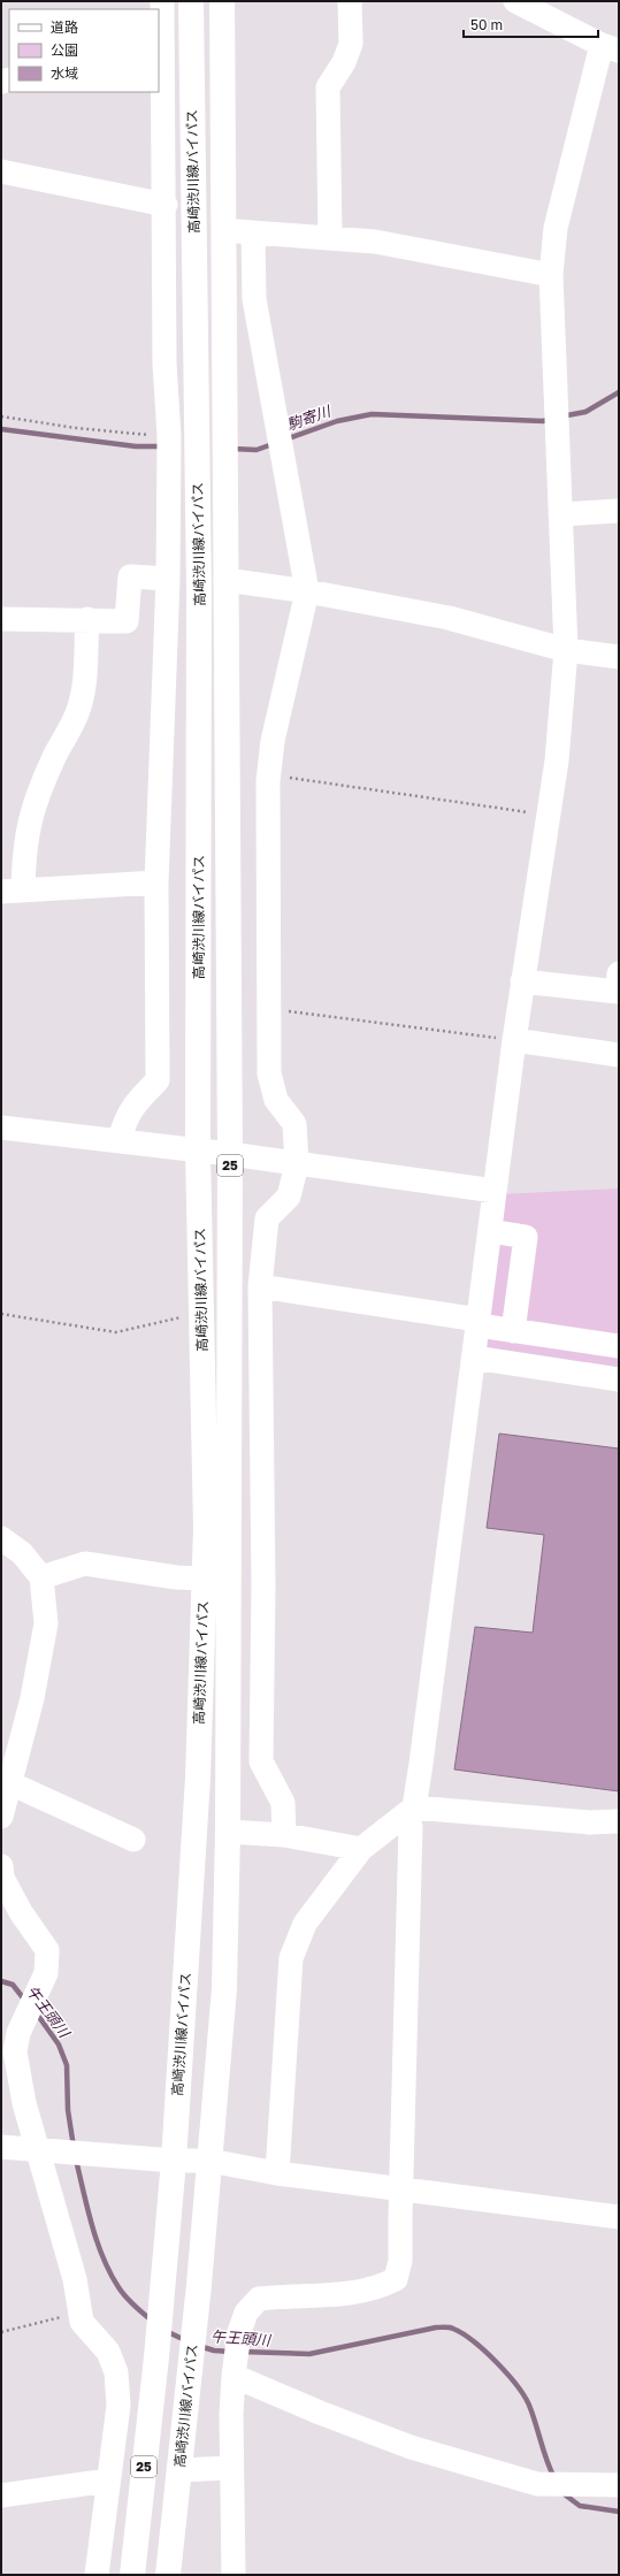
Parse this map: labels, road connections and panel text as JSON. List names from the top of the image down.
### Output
{
  "streets": {
    "main road": ["高崎渋川線バイパス", "25"]
  },
  "water": ["駒寄川", "午王頭川"],
  "legend": ["道路", "公園", "水域"],
  "scale_bar": "50 m"
}
